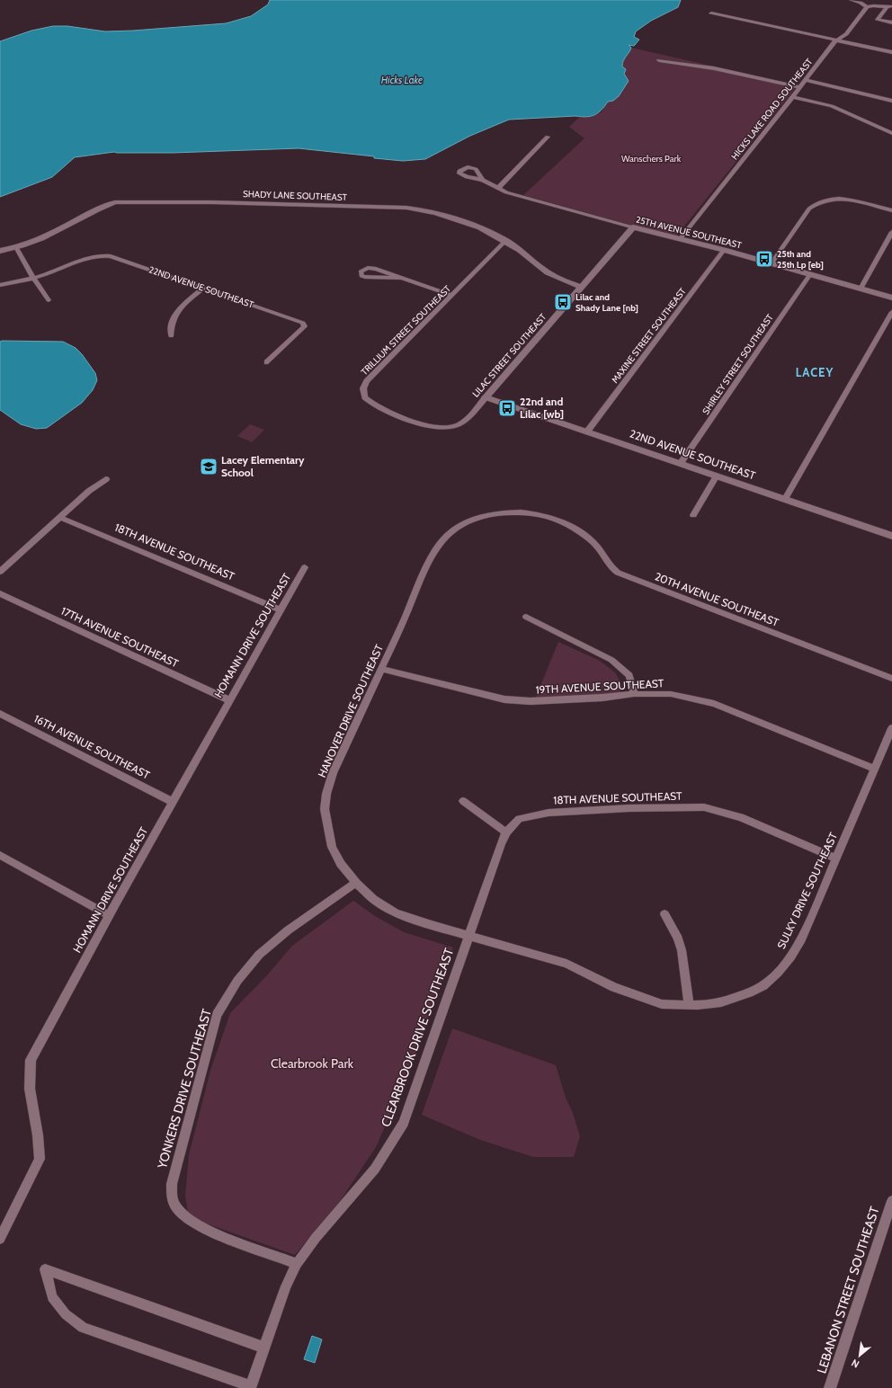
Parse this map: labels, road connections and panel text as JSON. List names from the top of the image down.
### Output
{
  "streets": {
    "street": [
      "HICKS LAKE ROAD SOUTHEAST",
      "SHADY LANE SOUTHEAST",
      "25TH AVENUE SOUTHEAST",
      "22ND AVENUE SOUTHEAST",
      "TRILLIUM STREET SOUTHEAST",
      "MAXINE STREET SOUTHEAST",
      "LILAC STREET SOUTHEAST",
      "SHIRLEY STREET SOUTHEAST",
      "18TH AVENUE SOUTHEAST",
      "20TH AVENUE SOUTHEAST",
      "HOMANN DRIVE SOUTHEAST",
      "17TH AVENUE SOUTHEAST",
      "19TH AVENUE SOUTHEAST",
      "HANOVER DRIVE SOUTHEAST",
      "16TH AVENUE SOUTHEAST",
      "SULKY DRIVE SOUTHEAST",
      "CLEARBROOK DRIVE SOUTHEAST",
      "YONKERS DRIVE SOUTHEAST",
      "LEBANON STREET SOUTHEAST"
    ]
  },
  "crossings": [
    ["HICKS LAKE ROAD SOUTHEAST", "25TH AVENUE SOUTHEAST"],
    ["SHADY LANE SOUTHEAST", "TRILLIUM STREET SOUTHEAST"],
    ["SHADY LANE SOUTHEAST", "LILAC STREET SOUTHEAST"],
    ["25TH AVENUE SOUTHEAST", "MAXINE STREET SOUTHEAST"],
    ["25TH AVENUE SOUTHEAST", "LILAC STREET SOUTHEAST"],
    ["25TH AVENUE SOUTHEAST", "SHIRLEY STREET SOUTHEAST"],
    ["22ND AVENUE SOUTHEAST", "MAXINE STREET SOUTHEAST"],
    ["22ND AVENUE SOUTHEAST", "LILAC STREET SOUTHEAST"],
    ["22ND AVENUE SOUTHEAST", "SHIRLEY STREET SOUTHEAST"],
    ["TRILLIUM STREET SOUTHEAST", "LILAC STREET SOUTHEAST"],
    ["18TH AVENUE SOUTHEAST", "HOMANN DRIVE SOUTHEAST"],
    ["18TH AVENUE SOUTHEAST", "HANOVER DRIVE SOUTHEAST"],
    ["18TH AVENUE SOUTHEAST", "SULKY DRIVE SOUTHEAST"],
    ["18TH AVENUE SOUTHEAST", "CLEARBROOK DRIVE SOUTHEAST"],
    ["20TH AVENUE SOUTHEAST", "HANOVER DRIVE SOUTHEAST"],
    ["HOMANN DRIVE SOUTHEAST", "17TH AVENUE SOUTHEAST"],
    ["HOMANN DRIVE SOUTHEAST", "16TH AVENUE SOUTHEAST"],
    ["19TH AVENUE SOUTHEAST", "HANOVER DRIVE SOUTHEAST"],
    ["19TH AVENUE SOUTHEAST", "SULKY DRIVE SOUTHEAST"],
    ["HANOVER DRIVE SOUTHEAST", "SULKY DRIVE SOUTHEAST"],
    ["HANOVER DRIVE SOUTHEAST", "CLEARBROOK DRIVE SOUTHEAST"],
    ["HANOVER DRIVE SOUTHEAST", "YONKERS DRIVE SOUTHEAST"],
    ["SULKY DRIVE SOUTHEAST", "CLEARBROOK DRIVE SOUTHEAST"],
    ["CLEARBROOK DRIVE SOUTHEAST", "YONKERS DRIVE SOUTHEAST"]
  ],
  "districts": ["LACEY"],
  "water": ["Hicks Lake"],
  "parks": ["Wanschers Park", "Clearbrook Park"],
  "places": {
    "bus stop": ["25th and 25th Lp [eb]", "Lilac and Shady Lane [nb]", "22nd and Lilac [wb]"],
    "school or university": ["Lacey Elementary School"]
  },
  "north": "bottom left"
}
